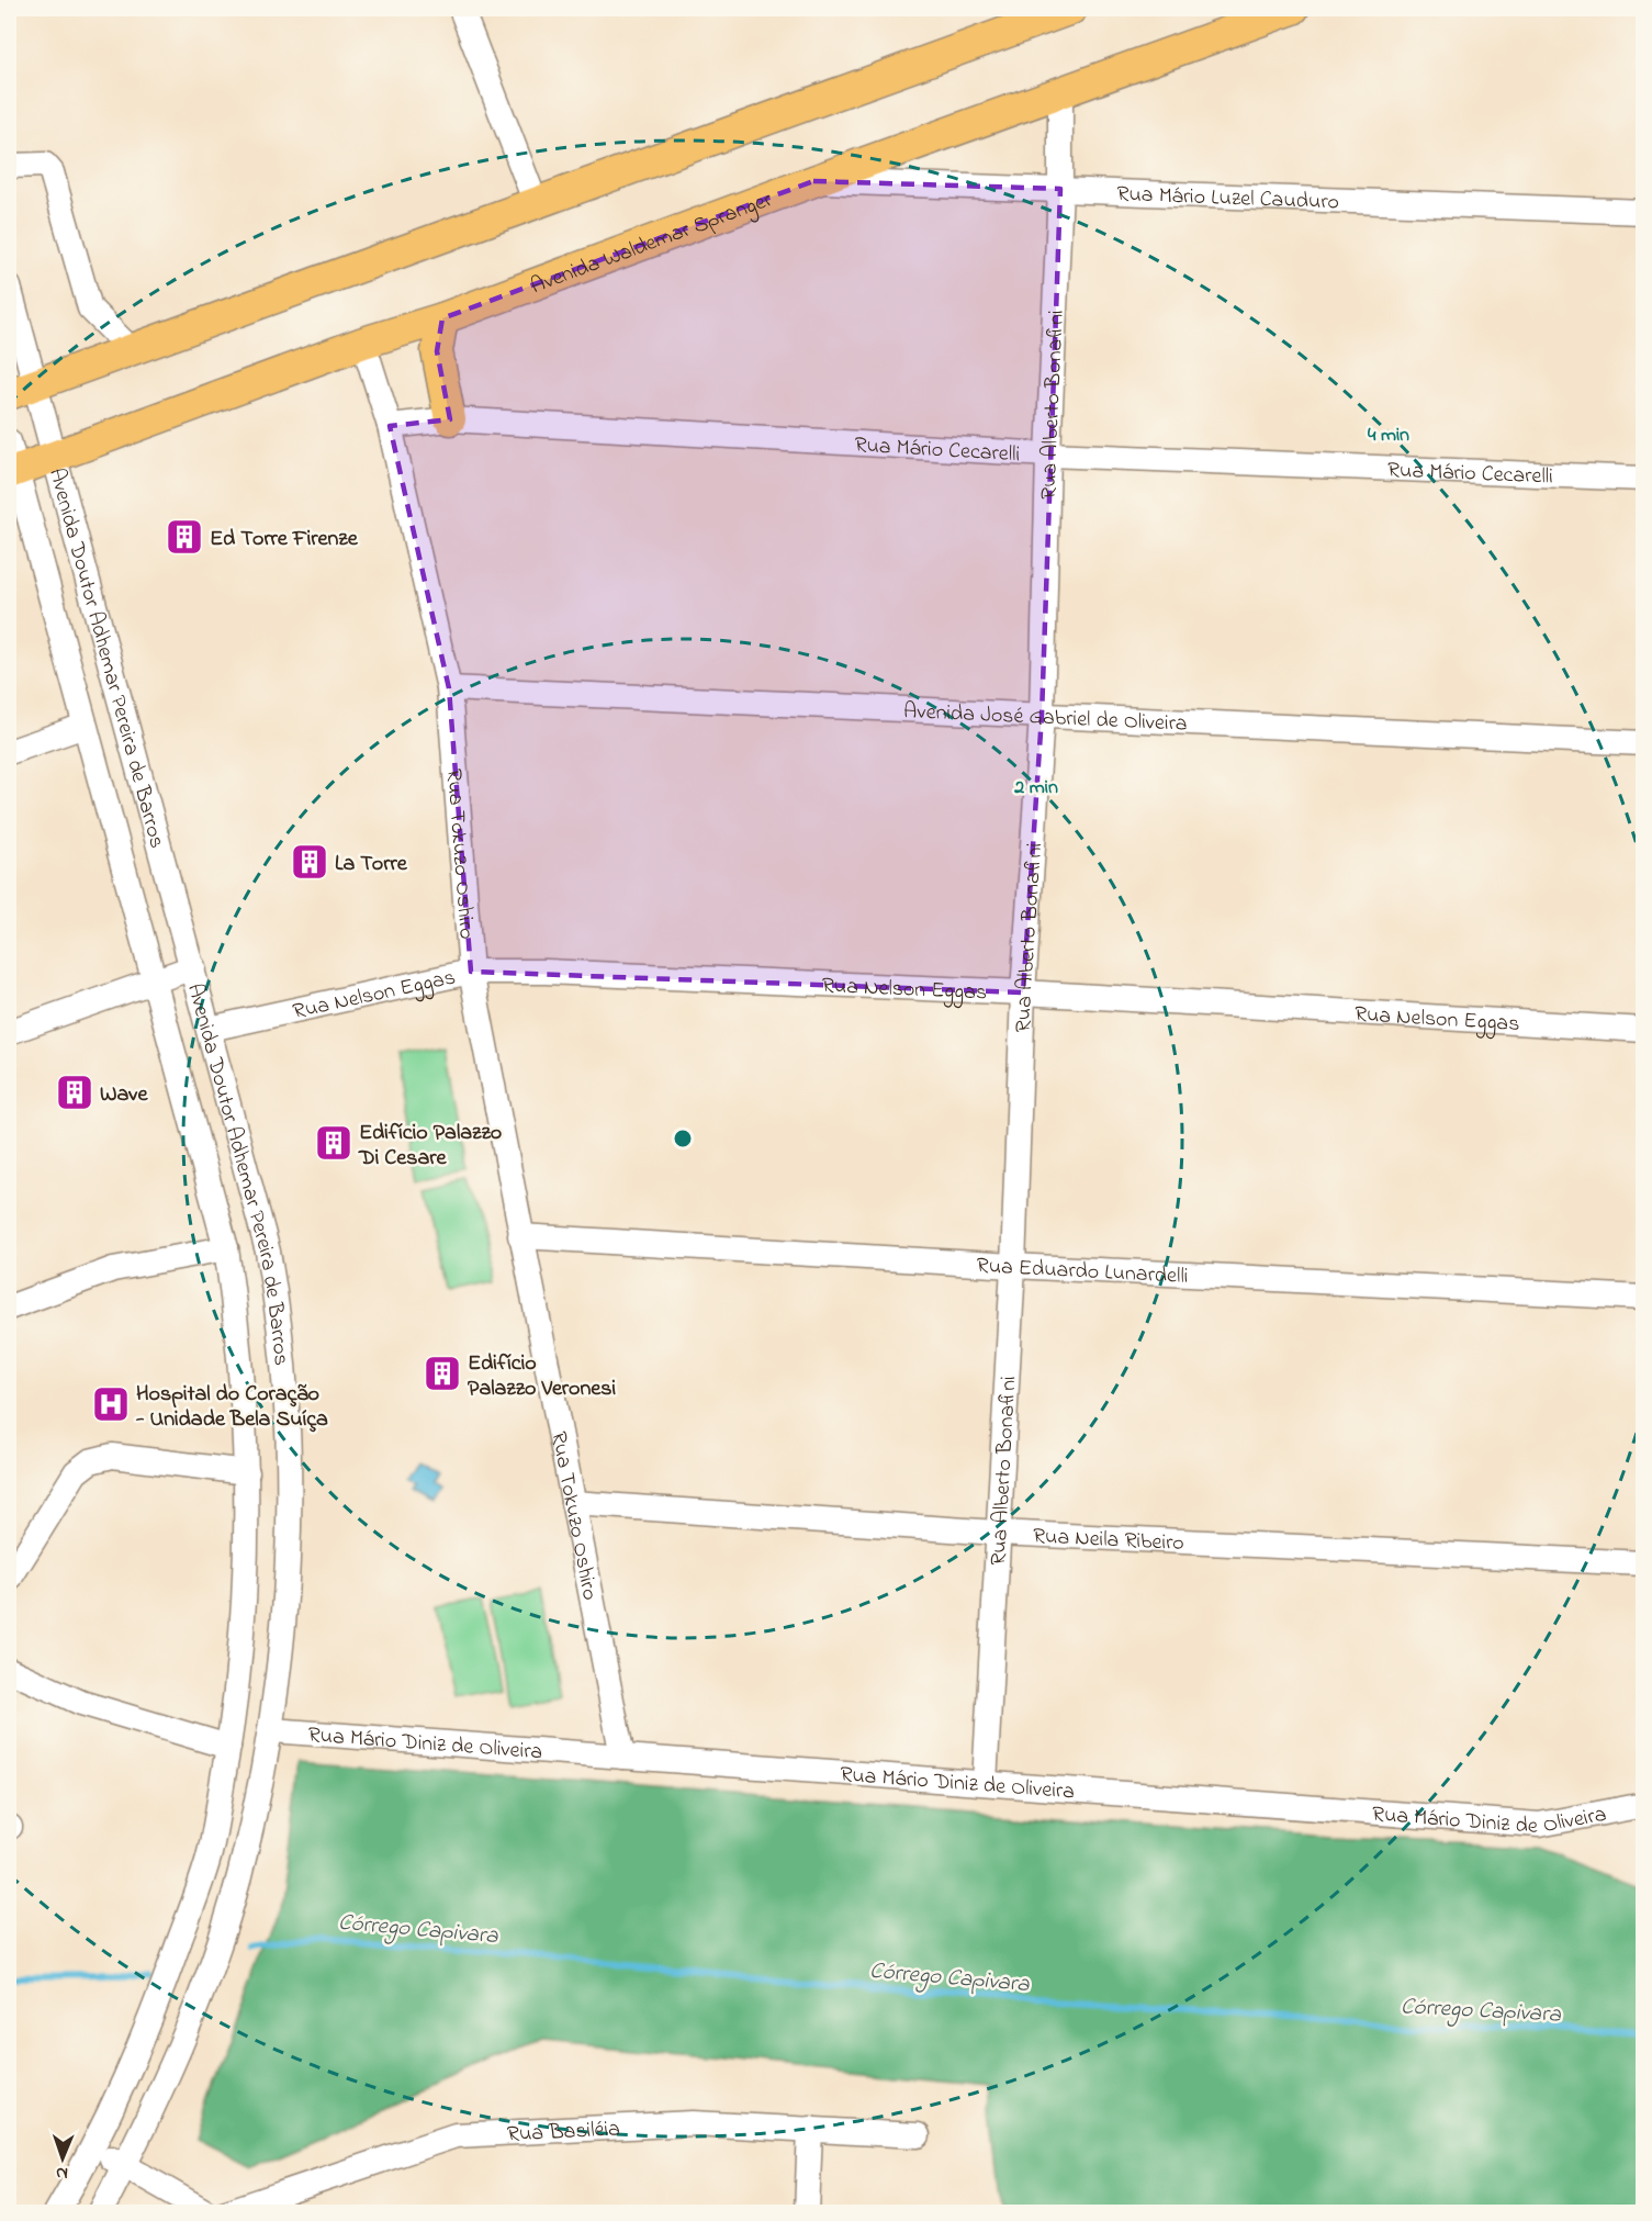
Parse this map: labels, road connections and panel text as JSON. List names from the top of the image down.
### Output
{
  "streets": {
    "main road": ["Avenida Waldemar Spranger"],
    "street": [
      "Rua Mário Luzel Cauduro",
      "Rua Alberto Bonafini",
      "Rua Mário Cecarelli",
      "Avenida Doutor Adhemar Pereira de Barros",
      "Avenida José Gabriel de Oliveira",
      "Rua Tokuzo Oshiro",
      "Rua Nelson Eggas",
      "Rua Eduardo Lunardelli",
      "Rua Neila Ribeiro",
      "Rua Mário Diniz de Oliveira",
      "Rua Basiléia"
    ]
  },
  "crossings": [
    ["Rua Mário Luzel Cauduro", "Avenida Waldemar Spranger"],
    ["Rua Mário Luzel Cauduro", "Rua Alberto Bonafini"],
    ["Avenida Waldemar Spranger", "Rua Alberto Bonafini"],
    ["Avenida Waldemar Spranger", "Avenida Doutor Adhemar Pereira de Barros"],
    ["Avenida Waldemar Spranger", "Rua Tokuzo Oshiro"],
    ["Rua Alberto Bonafini", "Rua Mário Cecarelli"],
    ["Rua Alberto Bonafini", "Avenida José Gabriel de Oliveira"],
    ["Rua Alberto Bonafini", "Rua Nelson Eggas"],
    ["Rua Alberto Bonafini", "Rua Eduardo Lunardelli"],
    ["Rua Alberto Bonafini", "Rua Neila Ribeiro"],
    ["Rua Alberto Bonafini", "Rua Mário Diniz de Oliveira"],
    ["Rua Mário Cecarelli", "Rua Tokuzo Oshiro"],
    ["Avenida Doutor Adhemar Pereira de Barros", "Rua Nelson Eggas"],
    ["Avenida Doutor Adhemar Pereira de Barros", "Rua Mário Diniz de Oliveira"],
    ["Avenida José Gabriel de Oliveira", "Rua Tokuzo Oshiro"],
    ["Rua Tokuzo Oshiro", "Rua Nelson Eggas"],
    ["Rua Tokuzo Oshiro", "Rua Eduardo Lunardelli"],
    ["Rua Tokuzo Oshiro", "Rua Neila Ribeiro"],
    ["Rua Tokuzo Oshiro", "Rua Mário Diniz de Oliveira"]
  ],
  "water": ["Córrego Capivara"],
  "places": {
    "building": [
      "Ed Torre Firenze",
      "La Torre",
      "Wave",
      "Edifício Palazzo Di Cesare",
      "Edifício Palazzo Veronesi"
    ],
    "hospital": ["Hospital do Coração - Unidade Bela Suíça"]
  },
  "north": "bottom",
  "rings": ["4 min", "2 min"]
}
